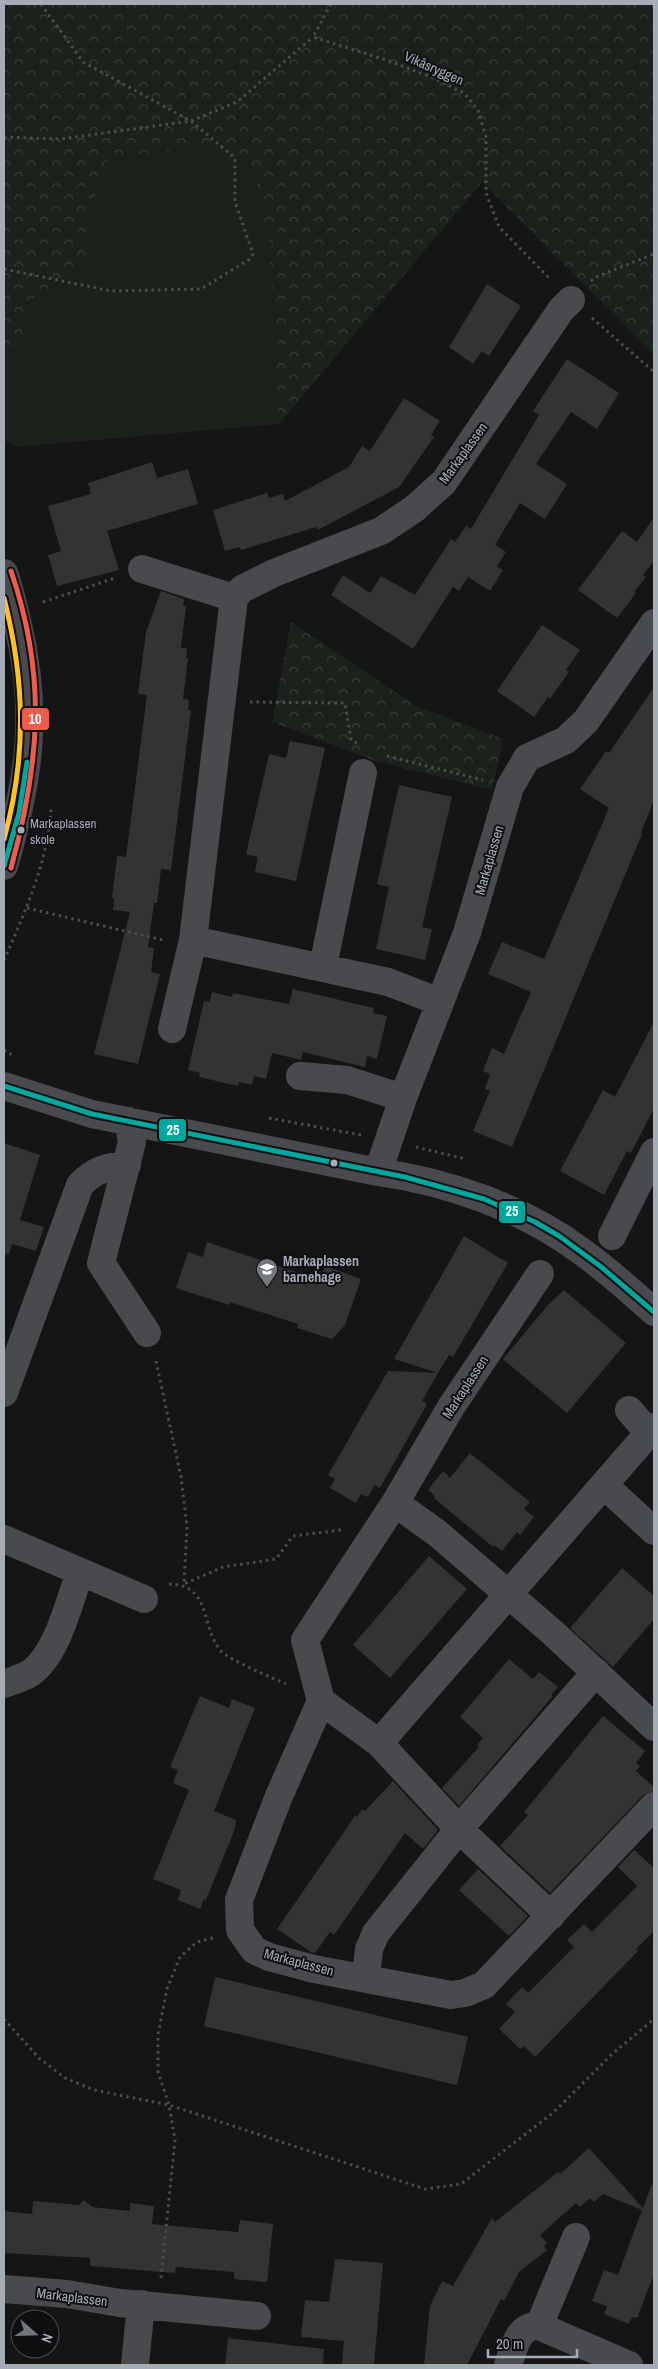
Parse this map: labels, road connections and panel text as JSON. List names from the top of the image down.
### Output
{
  "streets": {
    "street": ["Markaplassen"],
    "path": ["Vikåsryggen"]
  },
  "crossings": [
    ["Vikåsryggen", "Markaplassen"]
  ],
  "places": {
    "other": ["Markaplassen skole"],
    "school or university": ["Markaplassen barnehage"]
  },
  "lines": ["transit line 10", "transit line 25"],
  "scale_bar": "20 m",
  "north": "right"
}
